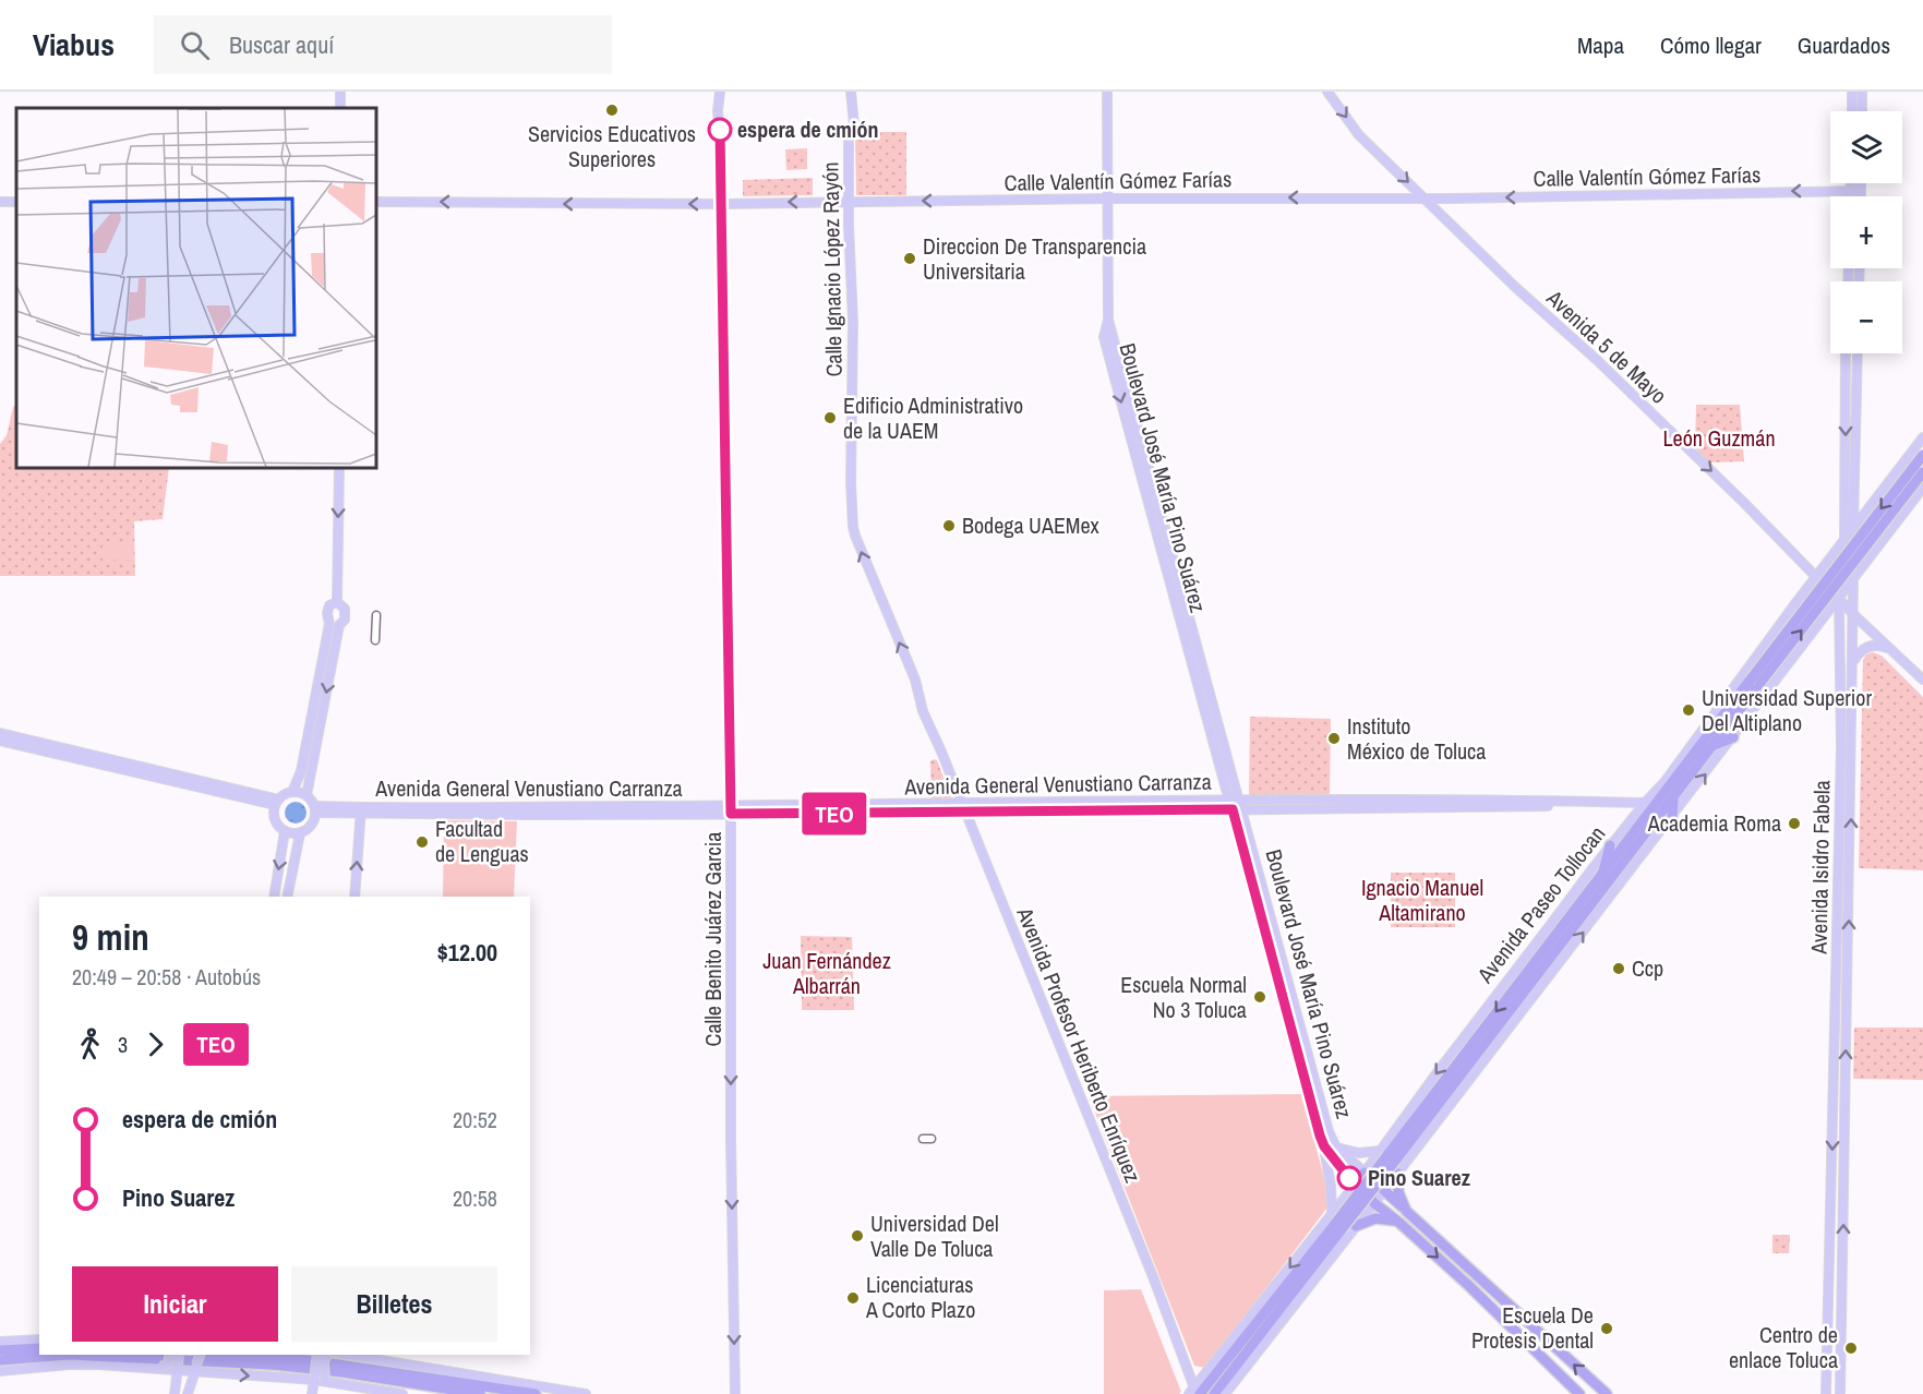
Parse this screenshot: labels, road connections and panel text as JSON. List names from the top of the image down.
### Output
{
  "streets": {
    "highway": ["Boulevard José María Pino Suárez", "Avenida Paseo Tollocan"],
    "main road": [
      "Calle Valentín Gómez Farías",
      "Calle Ignacio López Rayón",
      "Avenida 5 de Mayo",
      "Avenida General Venustiano Carranza",
      "Avenida Isidro Fabela",
      "Calle Benito Juárez Garcia",
      "Avenida Profesor Heriberto Enríquez"
    ]
  },
  "crossings": [
    ["Calle Valentín Gómez Farías", "Calle Ignacio López Rayón"],
    ["Calle Valentín Gómez Farías", "Avenida 5 de Mayo"],
    ["Calle Valentín Gómez Farías", "Calle Benito Juárez Garcia"],
    ["Calle Ignacio López Rayón", "Avenida Profesor Heriberto Enríquez"],
    ["Avenida 5 de Mayo", "Avenida Isidro Fabela"],
    ["Avenida 5 de Mayo", "Avenida Paseo Tollocan"],
    ["Boulevard José María Pino Suárez", "Avenida General Venustiano Carranza"],
    ["Boulevard José María Pino Suárez", "Avenida Paseo Tollocan"],
    ["Avenida General Venustiano Carranza", "Avenida Paseo Tollocan"],
    ["Avenida General Venustiano Carranza", "Calle Benito Juárez Garcia"],
    ["Avenida General Venustiano Carranza", "Avenida Profesor Heriberto Enríquez"],
    ["Avenida Isidro Fabela", "Avenida Paseo Tollocan"],
    ["Avenida Paseo Tollocan", "Avenida Profesor Heriberto Enríquez"]
  ],
  "one_way": [
    "Calle Valentín Gómez Farías",
    "Calle Ignacio López Rayón",
    "Avenida 5 de Mayo",
    "Calle Benito Juárez Garcia"
  ],
  "parks": ["León Guzmán", "Ignacio Manuel Altamirano", "Juan Fernández Albarrán"],
  "places": [
    "Servicios Educativos Superiores",
    "espera de cmión",
    "Direccion De Transparencia Universitaria",
    "Edificio Administrativo de la UAEM",
    "Bodega UAEMex",
    "Universidad Superior Del Altiplano",
    "Instituto México de Toluca",
    "Academia Roma",
    "Facultad de Lenguas",
    "Ccp",
    "Escuela Normal No 3 Toluca",
    "Pino Suarez",
    "Universidad Del Valle De Toluca",
    "Licenciaturas A Corto Plazo",
    "Escuela De Protesis Dental",
    "Centro de enlace Toluca"
  ],
  "lines": ["bus line TEO"],
  "page": {
    "header": "Viabus",
    "search": "Buscar aquí",
    "nav": ["Mapa", "Cómo llegar", "Guardados"],
    "on_map": "TEO",
    "map_buttons": ["+", "−"],
    "heading": ["9 min", "20:49 – 20:58 · Autobús", "$12.00"],
    "legs": ["3", "TEO"],
    "list": [
      {
        "name": "espera de cmión",
        "value": "20:52"
      },
      {
        "name": "Pino Suarez",
        "value": "20:58"
      }
    ],
    "buttons": ["Iniciar", "Billetes"]
  }
}
